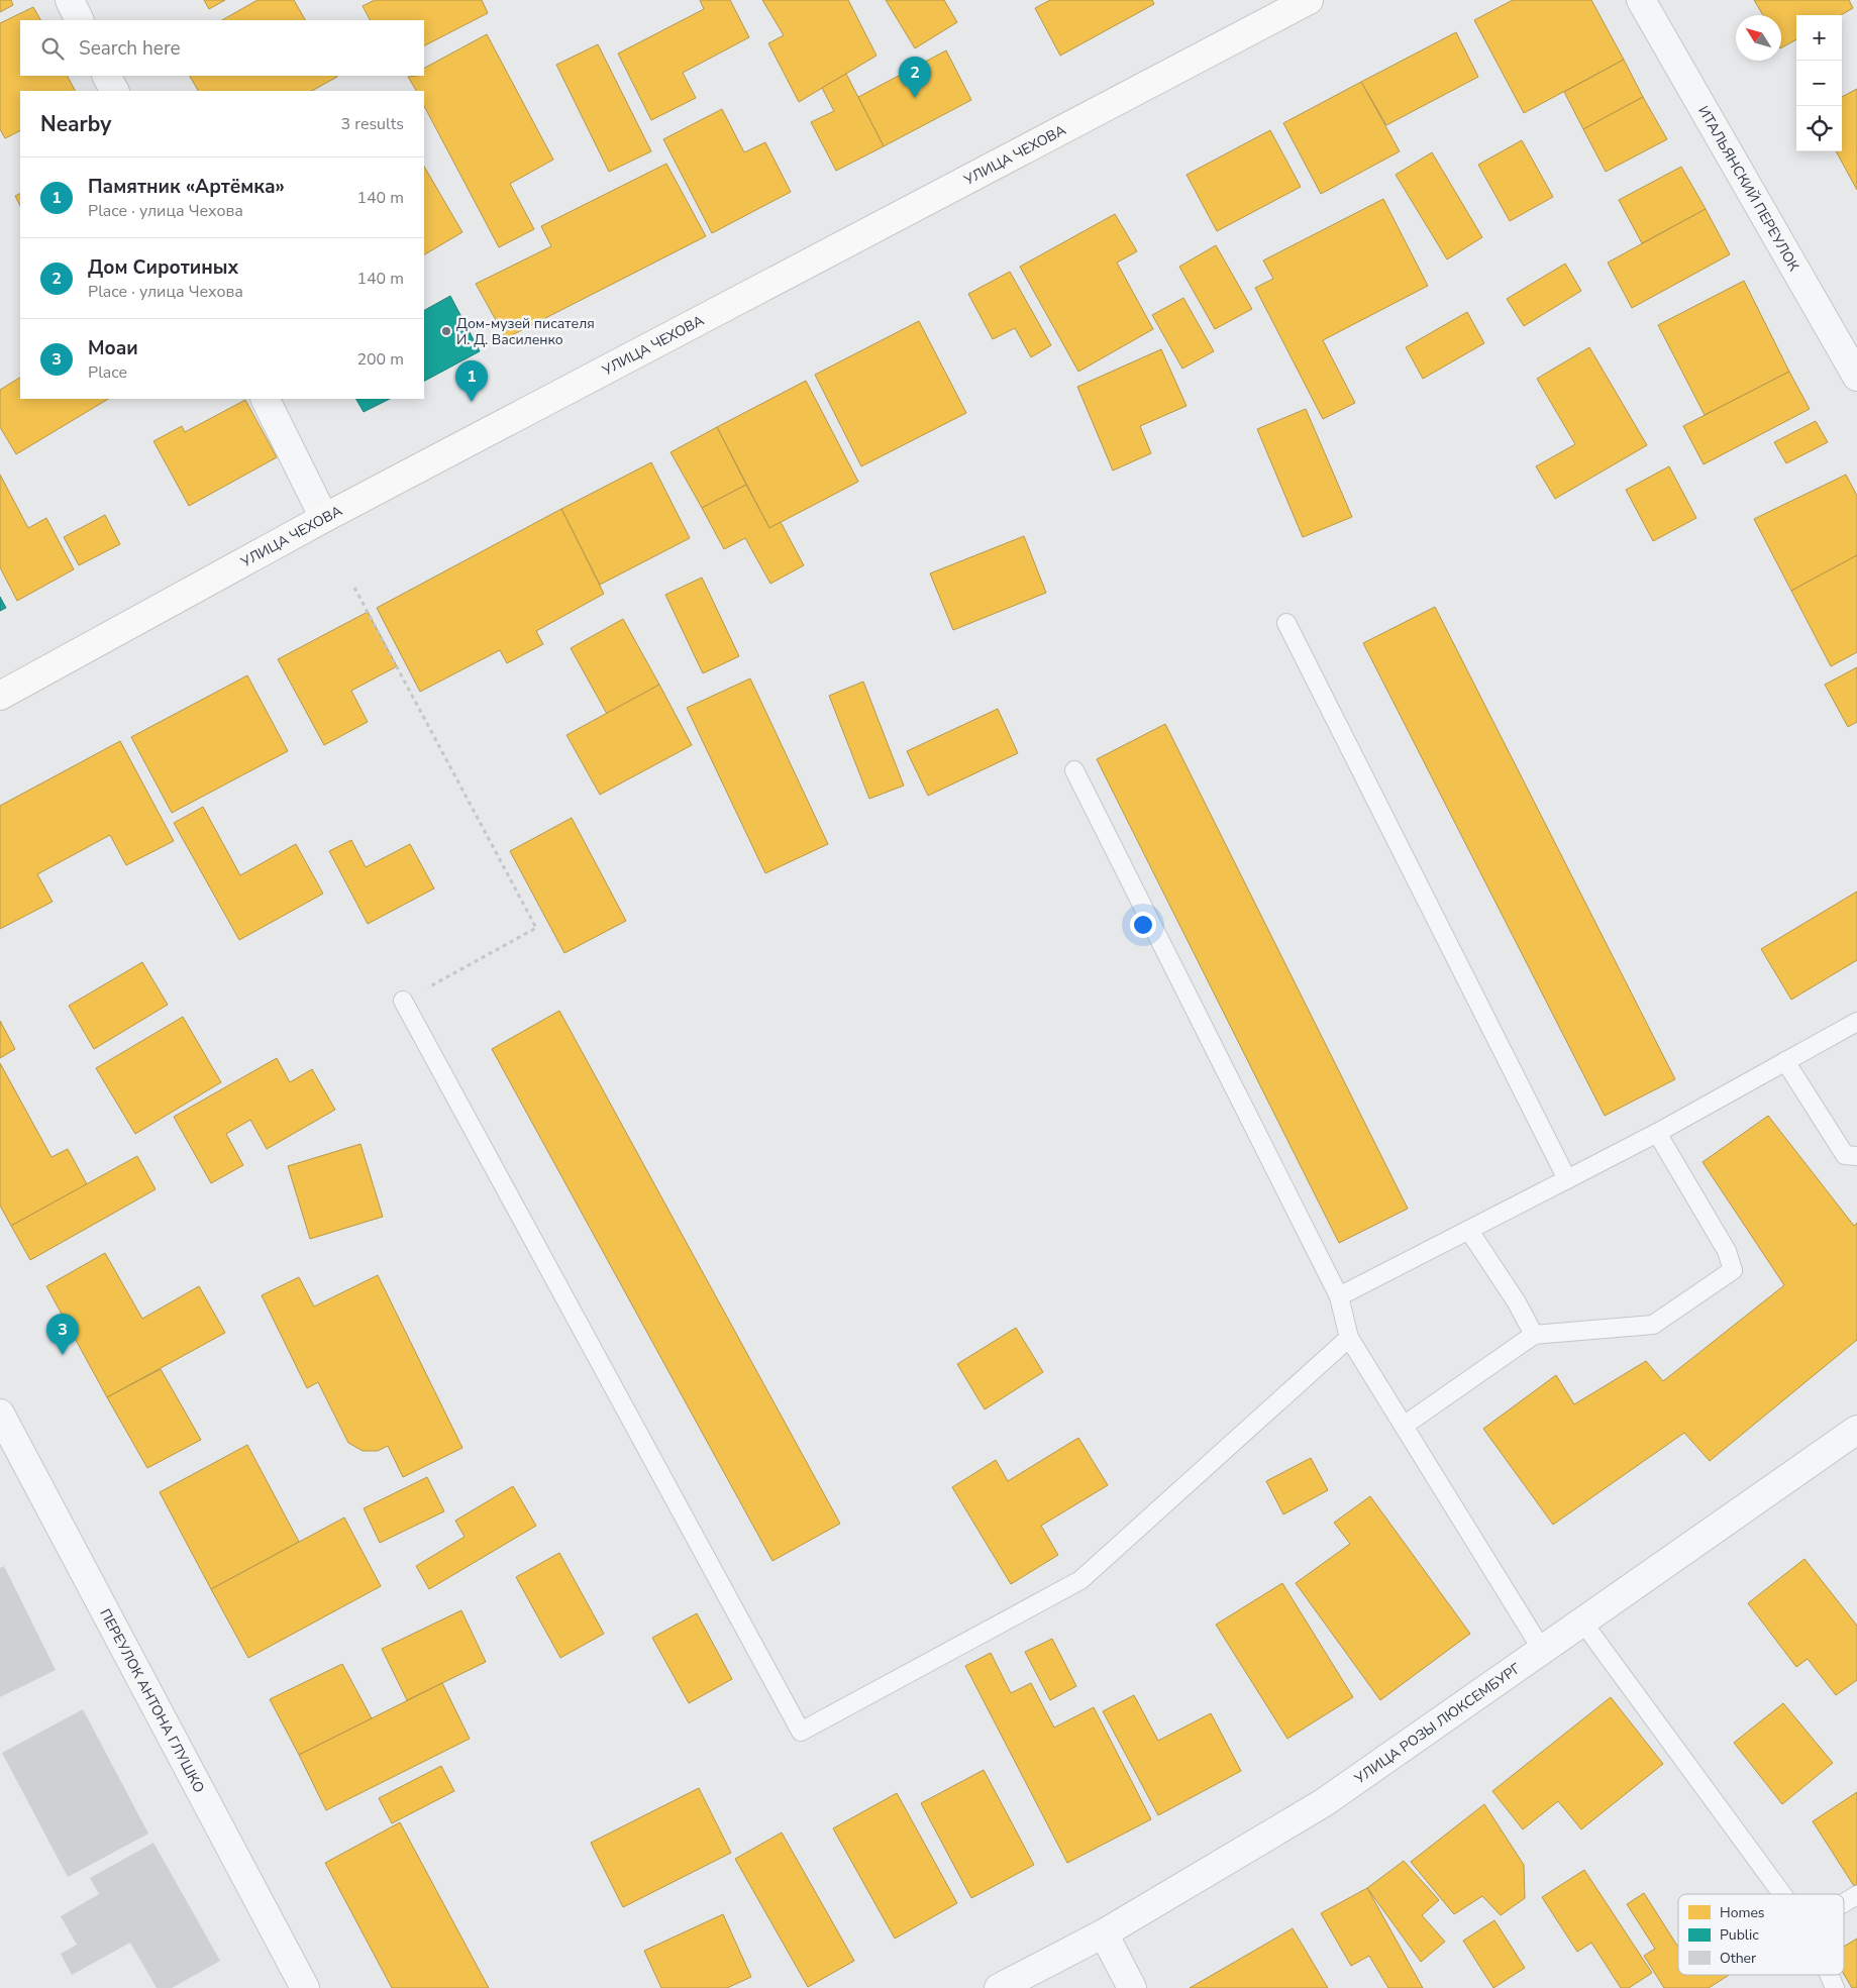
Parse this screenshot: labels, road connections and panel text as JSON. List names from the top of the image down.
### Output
{
  "streets": {
    "main road": ["УЛИЦА ЧЕХОВА"],
    "street": ["ИТАЛЬЯНСКИЙ ПЕРЕУЛОК", "ПЕРЕУЛОК АНТОНА ГЛУШКО", "УЛИЦА РОЗЫ ЛЮКСЕМБУРГ"]
  },
  "places": ["Дом-музей писателя И. Д. Василенко"],
  "legend": ["Homes", "Public", "Other"],
  "north": "top left",
  "page": {
    "map_buttons": ["+", "−"],
    "search": "Search here",
    "pins": ["2", "1", "3"],
    "heading": ["Nearby", "3 results"],
    "list": [
      {
        "mark": "1",
        "name": "Памятник «Артёмка»",
        "note": "Place · улица Чехова",
        "value": "140 m"
      },
      {
        "mark": "2",
        "name": "Дом Сиротиных",
        "note": "Place · улица Чехова",
        "value": "140 m"
      },
      {
        "mark": "3",
        "name": "Моаи",
        "note": "Place",
        "value": "200 m"
      }
    ]
  }
}
